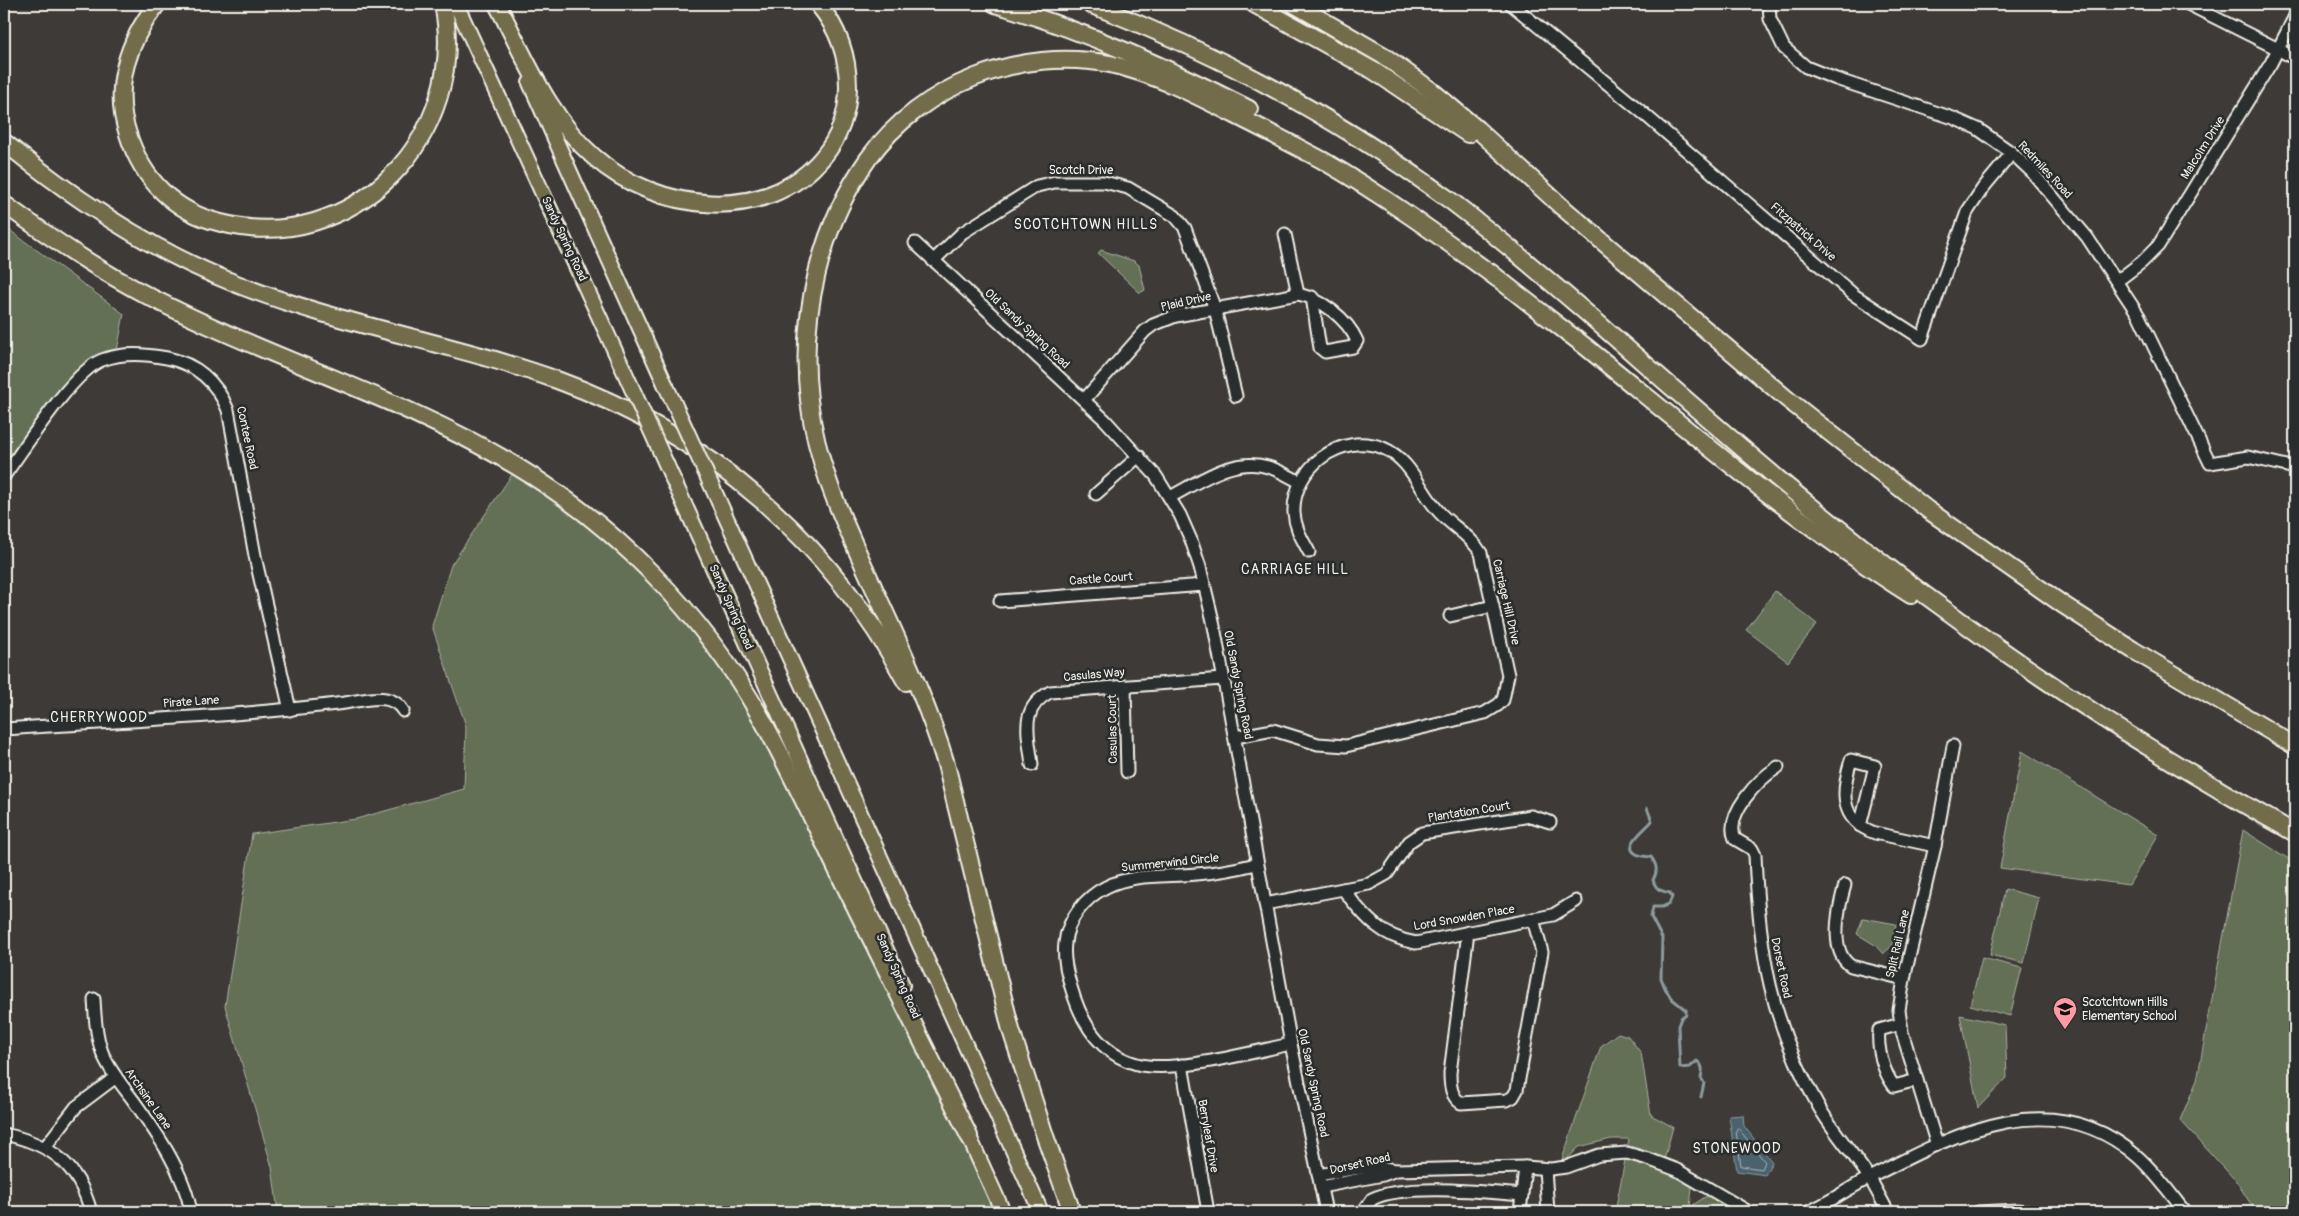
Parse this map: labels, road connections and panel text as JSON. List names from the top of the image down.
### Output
{
  "streets": {
    "main road": ["Sandy Spring Road"],
    "street": [
      "Malcolm Drive",
      "Scotch Drive",
      "Redmiles Road",
      "Fitzpatrick Drive",
      "Plaid Drive",
      "Old Sandy Spring Road",
      "Contee Road",
      "Castle Court",
      "Carriage Hill Drive",
      "Casulas Way",
      "Pirate Lane",
      "Casulas Court",
      "Plantation Court",
      "Summerwind Circle",
      "Lord Snowden Place",
      "Split Rail Lane",
      "Dorset Road",
      "Archsine Lane",
      "Berryleaf Drive"
    ]
  },
  "crossings": [
    ["Malcolm Drive", "Redmiles Road"],
    ["Scotch Drive", "Plaid Drive"],
    ["Scotch Drive", "Old Sandy Spring Road"],
    ["Redmiles Road", "Fitzpatrick Drive"],
    ["Plaid Drive", "Old Sandy Spring Road"],
    ["Old Sandy Spring Road", "Castle Court"],
    ["Old Sandy Spring Road", "Carriage Hill Drive"],
    ["Old Sandy Spring Road", "Casulas Way"],
    ["Old Sandy Spring Road", "Plantation Court"],
    ["Old Sandy Spring Road", "Summerwind Circle"],
    ["Old Sandy Spring Road", "Dorset Road"],
    ["Contee Road", "Pirate Lane"],
    ["Casulas Way", "Casulas Court"],
    ["Plantation Court", "Lord Snowden Place"],
    ["Summerwind Circle", "Berryleaf Drive"]
  ],
  "districts": [
    "SCOTCHTOWN HILLS",
    "CARRIAGE HILL",
    "CHERRYWOOD",
    "STONEWOOD"
  ],
  "places": {
    "school or university": ["Scotchtown Hills Elementary School"]
  }
}
